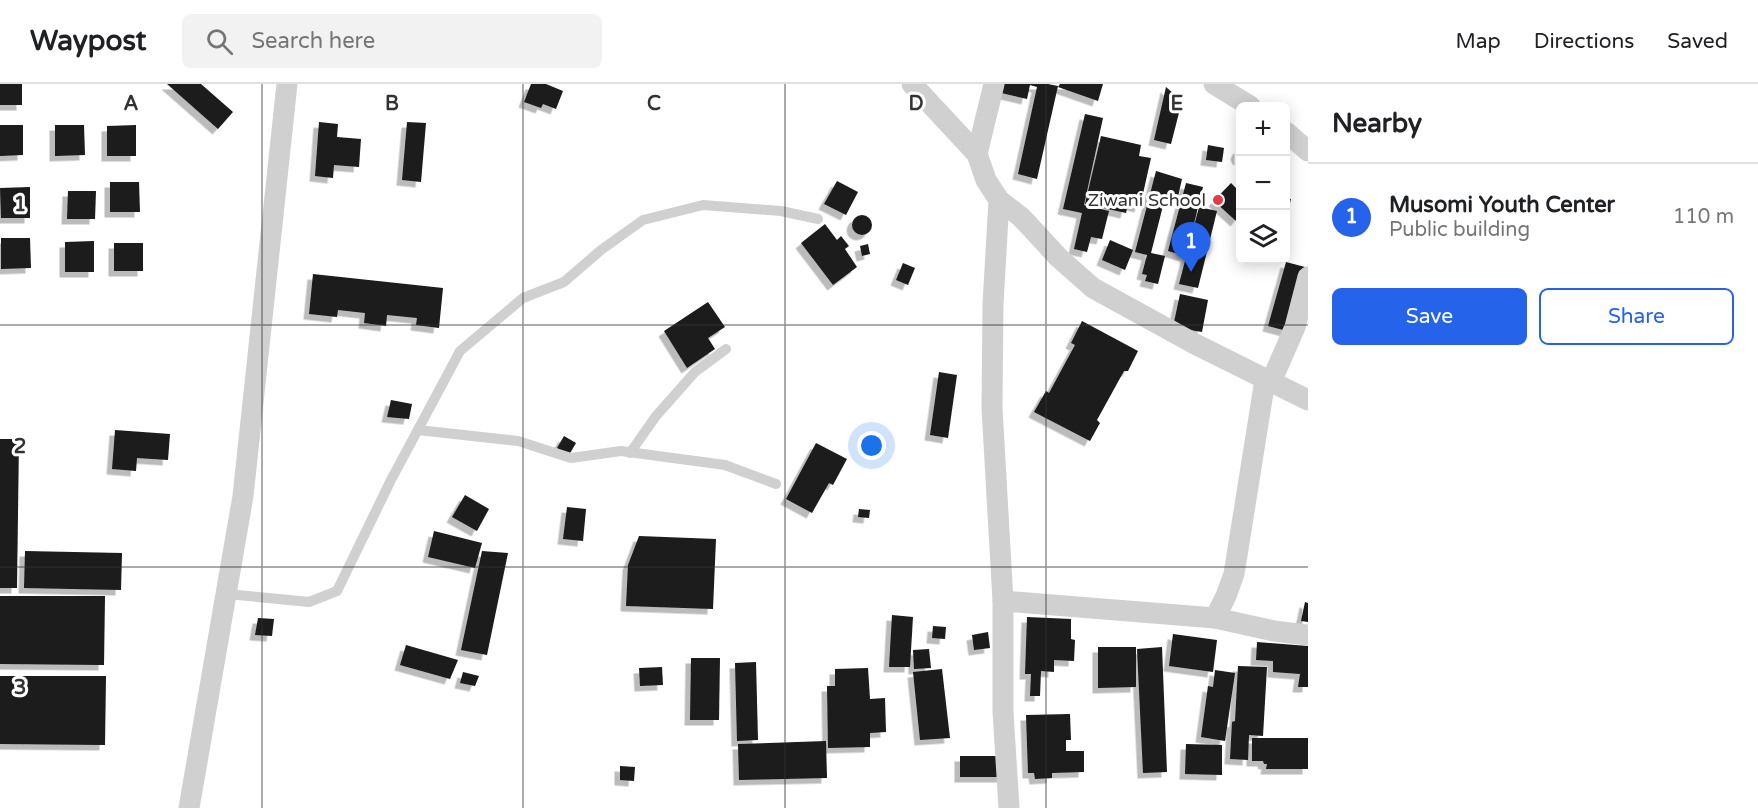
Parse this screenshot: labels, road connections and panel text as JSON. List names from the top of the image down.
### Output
{
  "places": ["Ziwani School"],
  "page": {
    "header": "Waypost",
    "search": "Search here",
    "nav": ["Map", "Directions", "Saved"],
    "heading": "Nearby",
    "map_buttons": ["+", "−"],
    "list": [
      {
        "mark": "1",
        "name": "Musomi Youth Center",
        "note": "Public building",
        "value": "110 m"
      }
    ],
    "pins": "1",
    "buttons": ["Save", "Share"]
  },
  "grid": {
    "columns": [
      "A",
      "B",
      "C",
      "D",
      "E"
    ],
    "rows": ["1", "2", "3"]
  }
}
